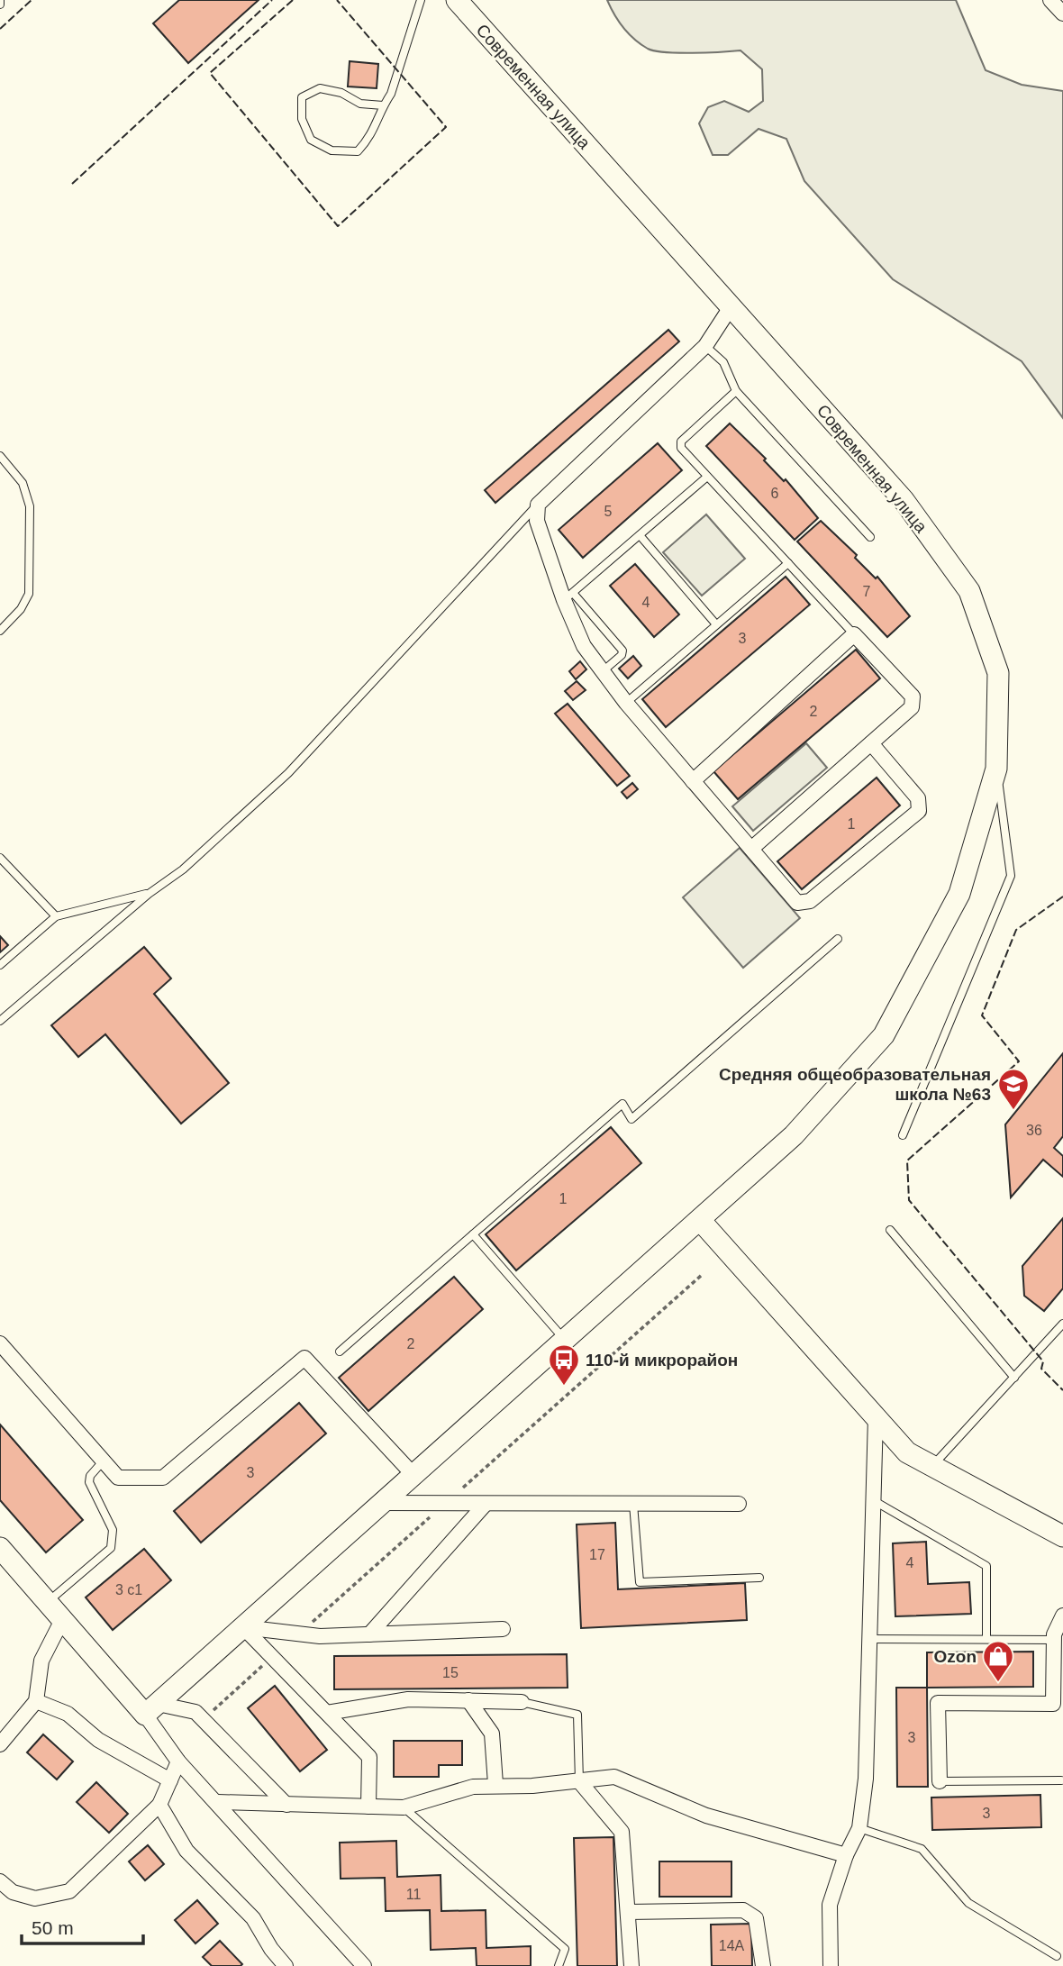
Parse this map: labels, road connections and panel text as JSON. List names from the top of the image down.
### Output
{
  "streets": {
    "street": ["Современная улица"]
  },
  "places": {
    "school or university": ["Средняя общеобразовательная школа №63"],
    "bus stop": ["110-й микрорайон"],
    "shop": ["Ozon"]
  },
  "house_numbers": [
    "6",
    "5",
    "7",
    "4",
    "3",
    "2",
    "1",
    "36",
    "1",
    "2",
    "3",
    "17",
    "4",
    "3 с1",
    "15",
    "3",
    "3",
    "11",
    "14А"
  ],
  "scale_bar": "50 m"
}
